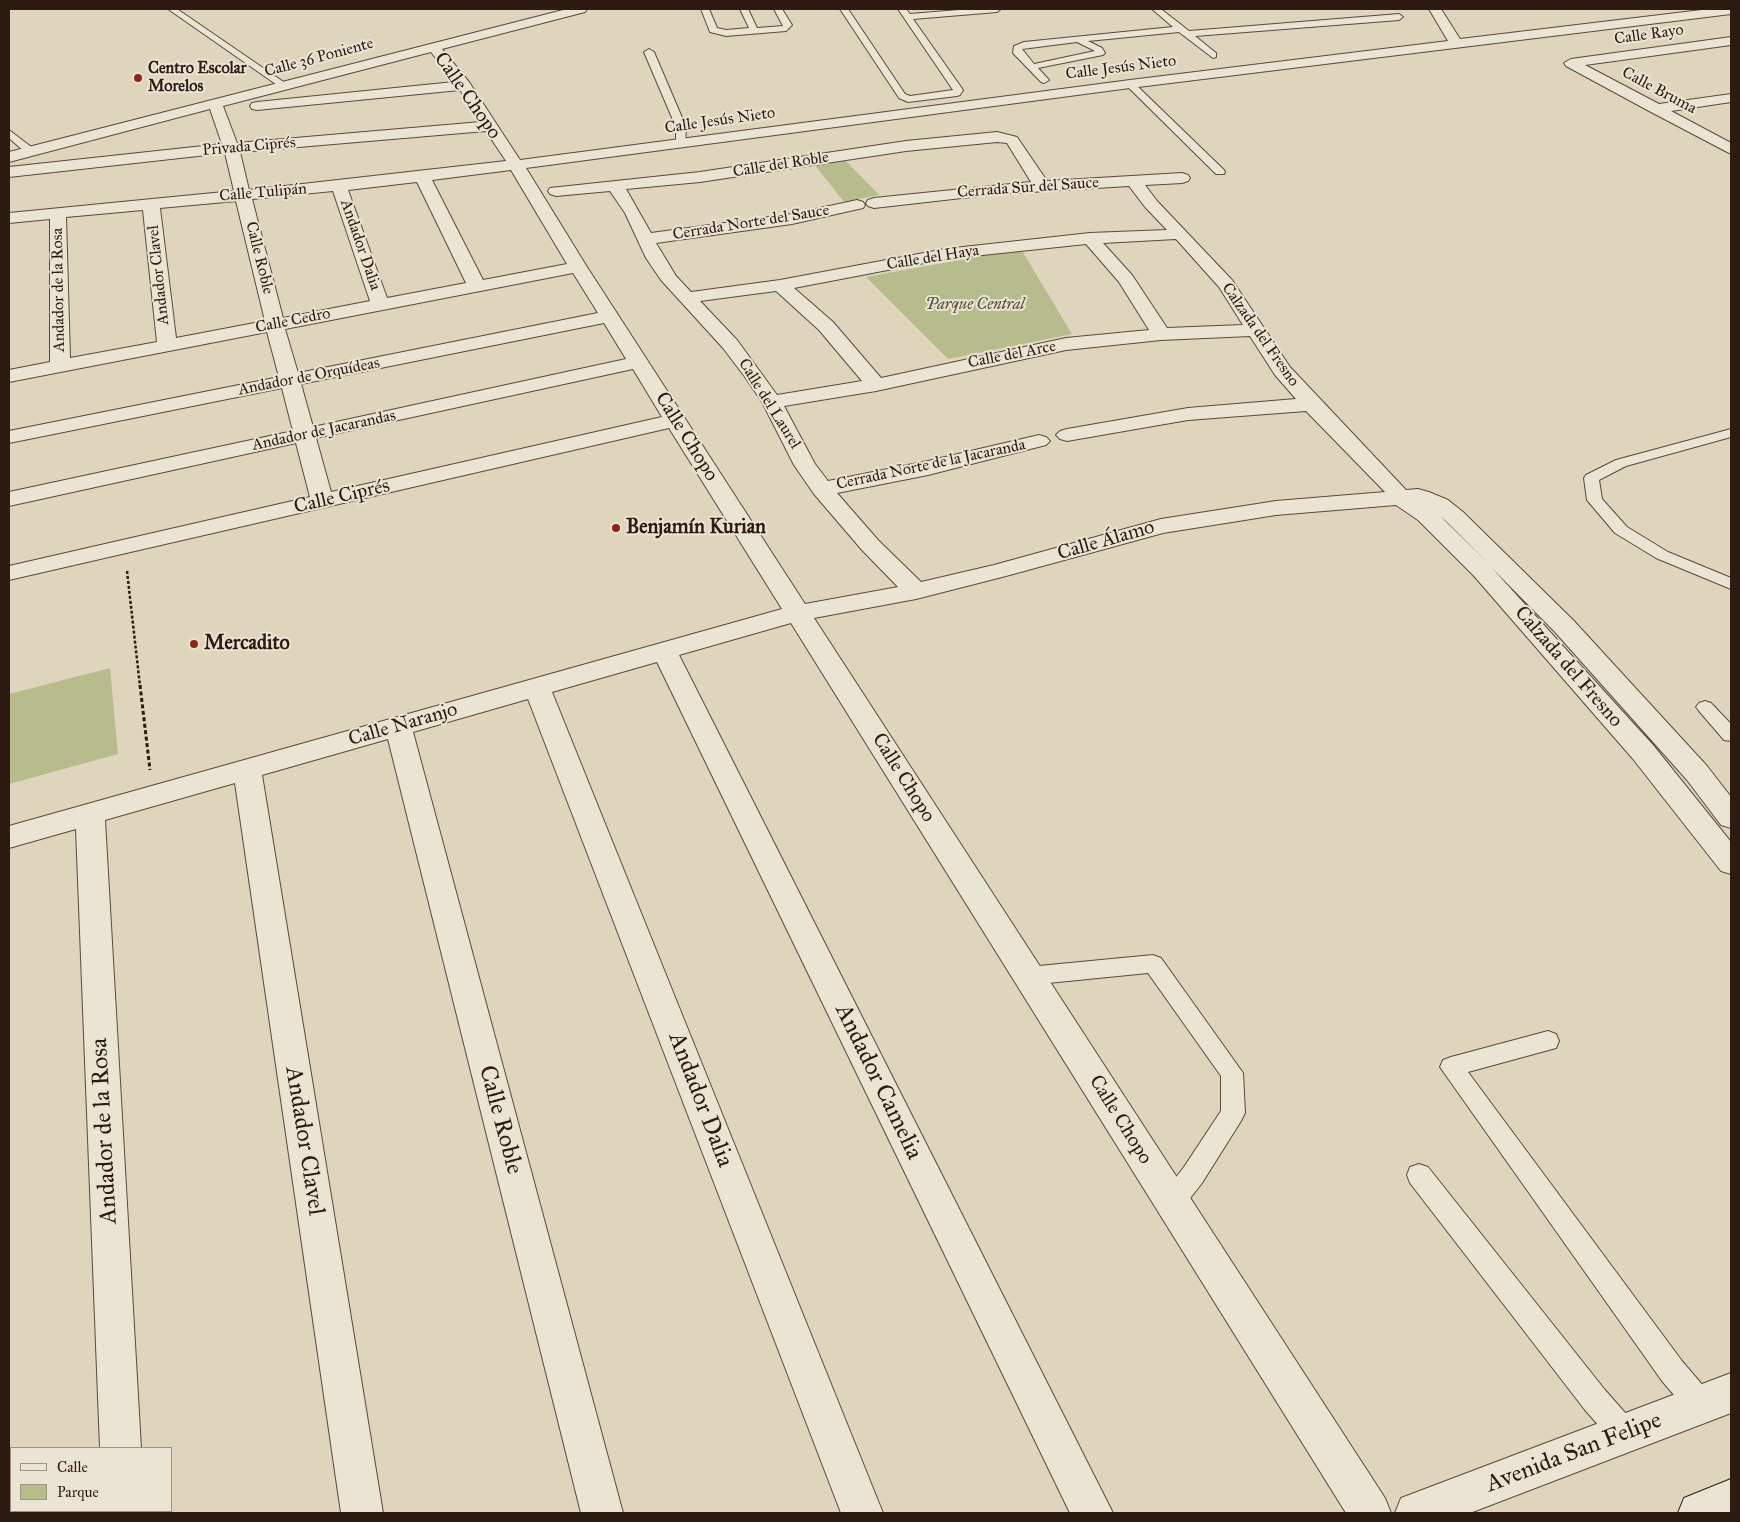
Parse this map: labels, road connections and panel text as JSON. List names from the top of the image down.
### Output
{
  "streets": {
    "street": [
      "Calle Rayo",
      "Calle 36 Poniente",
      "Calle Jesús Nieto",
      "Calle Bruma",
      "Calle Chopo",
      "Privada Ciprés",
      "Calle del Roble",
      "Cerrada Sur del Sauce",
      "Calle Tulipán",
      "Cerrada Norte del Sauce",
      "Andador Dalia",
      "Calle Roble",
      "Calle del Haya",
      "Andador Clavel",
      "Andador de la Rosa",
      "Calle Cedro",
      "Calzada del Fresno",
      "Calle del Arce",
      "Andador de Orquídeas",
      "Calle del Laurel",
      "Andador de Jacarandas",
      "Cerrada Norte de la Jacaranda",
      "Calle Ciprés",
      "Calle Álamo",
      "Calle Naranjo",
      "Andador Camelia",
      "Avenida San Felipe"
    ]
  },
  "crossings": [
    ["Calle Rayo", "Calle Bruma"],
    ["Calle 36 Poniente", "Calle Chopo"],
    ["Calle 36 Poniente", "Calle Roble"],
    ["Calle Jesús Nieto", "Calle Chopo"],
    ["Calle Jesús Nieto", "Calle Tulipán"],
    ["Calle Chopo", "Privada Ciprés"],
    ["Calle Chopo", "Calle Tulipán"],
    ["Calle Chopo", "Calle Cedro"],
    ["Calle Chopo", "Andador de Orquídeas"],
    ["Calle Chopo", "Andador de Jacarandas"],
    ["Calle Chopo", "Calle Ciprés"],
    ["Calle Chopo", "Calle Álamo"],
    ["Calle Chopo", "Calle Naranjo"],
    ["Privada Ciprés", "Calle Roble"],
    ["Calle del Roble", "Cerrada Sur del Sauce"],
    ["Calle del Roble", "Calle del Laurel"],
    ["Cerrada Sur del Sauce", "Calzada del Fresno"],
    ["Calle Tulipán", "Andador Dalia"],
    ["Calle Tulipán", "Calle Roble"],
    ["Calle Tulipán", "Andador Clavel"],
    ["Calle Tulipán", "Andador de la Rosa"],
    ["Cerrada Norte del Sauce", "Calle del Laurel"],
    ["Andador Dalia", "Calle Cedro"],
    ["Andador Dalia", "Calle Naranjo"],
    ["Calle Roble", "Calle Cedro"],
    ["Calle Roble", "Andador de Orquídeas"],
    ["Calle Roble", "Andador de Jacarandas"],
    ["Calle Roble", "Calle Ciprés"],
    ["Calle Roble", "Calle Naranjo"],
    ["Calle del Haya", "Calzada del Fresno"],
    ["Calle del Haya", "Calle del Laurel"],
    ["Andador Clavel", "Calle Cedro"],
    ["Andador Clavel", "Calle Naranjo"],
    ["Andador de la Rosa", "Calle Cedro"],
    ["Andador de la Rosa", "Calle Naranjo"],
    ["Calzada del Fresno", "Calle del Arce"],
    ["Calzada del Fresno", "Calle Álamo"],
    ["Calle del Arce", "Calle del Laurel"],
    ["Calle del Laurel", "Cerrada Norte de la Jacaranda"],
    ["Calle del Laurel", "Calle Álamo"],
    ["Calle Álamo", "Calle Naranjo"],
    ["Calle Naranjo", "Andador Camelia"]
  ],
  "parks": ["Parque Central"],
  "places": ["Centro Escolar Morelos", "Benjamín Kurian", "Mercadito"],
  "legend": ["Calle", "Parque"]
}
